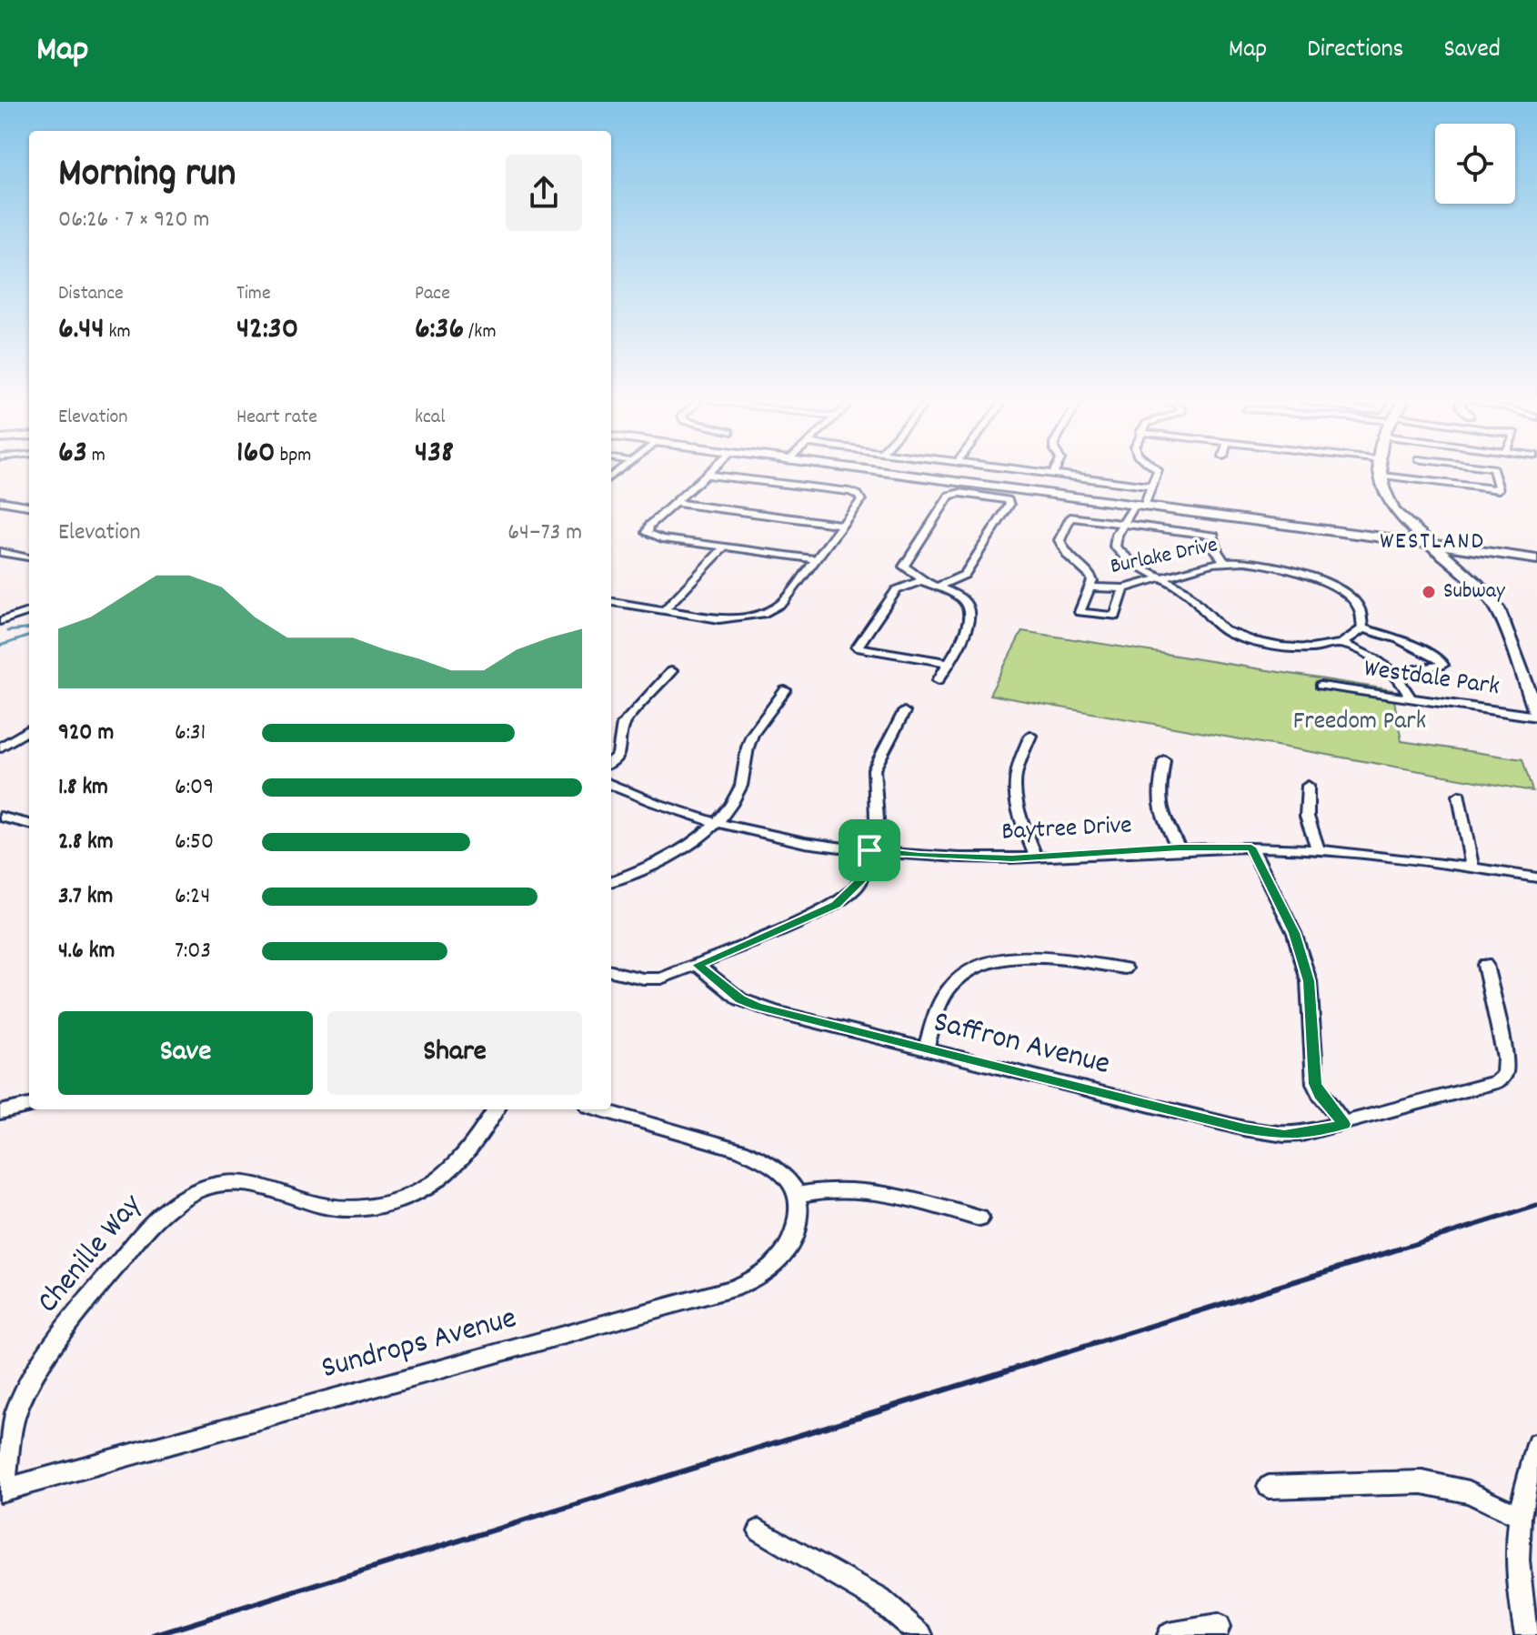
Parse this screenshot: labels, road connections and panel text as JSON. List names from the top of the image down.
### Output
{
  "streets": {
    "street": [
      "Burlake Drive",
      "Westdale Park",
      "Baytree Drive",
      "Saffron Avenue",
      "Chenille Way",
      "Sundrops Avenue"
    ]
  },
  "crossings": [
    ["Chenille Way", "Sundrops Avenue"]
  ],
  "districts": ["WESTLAND"],
  "parks": ["Freedom Park"],
  "places": ["Subway"],
  "page": {
    "header": "Map",
    "nav": ["Map", "Directions", "Saved"],
    "heading": ["Morning run", "06:26 · 7 × 920 m"],
    "stats": [
      ["Distance", "6.44 km"],
      ["Time", "42:30"],
      ["Pace", "6:36 /km"],
      ["Elevation", "63 m"],
      ["Heart rate", "160 bpm"],
      ["kcal", "438"]
    ],
    "chart": ["Elevation", "64–73 m"],
    "list": [
      {
        "name": "920 m",
        "note": "6:31"
      },
      {
        "name": "1.8 km",
        "note": "6:09"
      },
      {
        "name": "2.8 km",
        "note": "6:50"
      },
      {
        "name": "3.7 km",
        "note": "6:24"
      },
      {
        "name": "4.6 km",
        "note": "7:03"
      }
    ],
    "buttons": ["Save", "Share"]
  }
}
